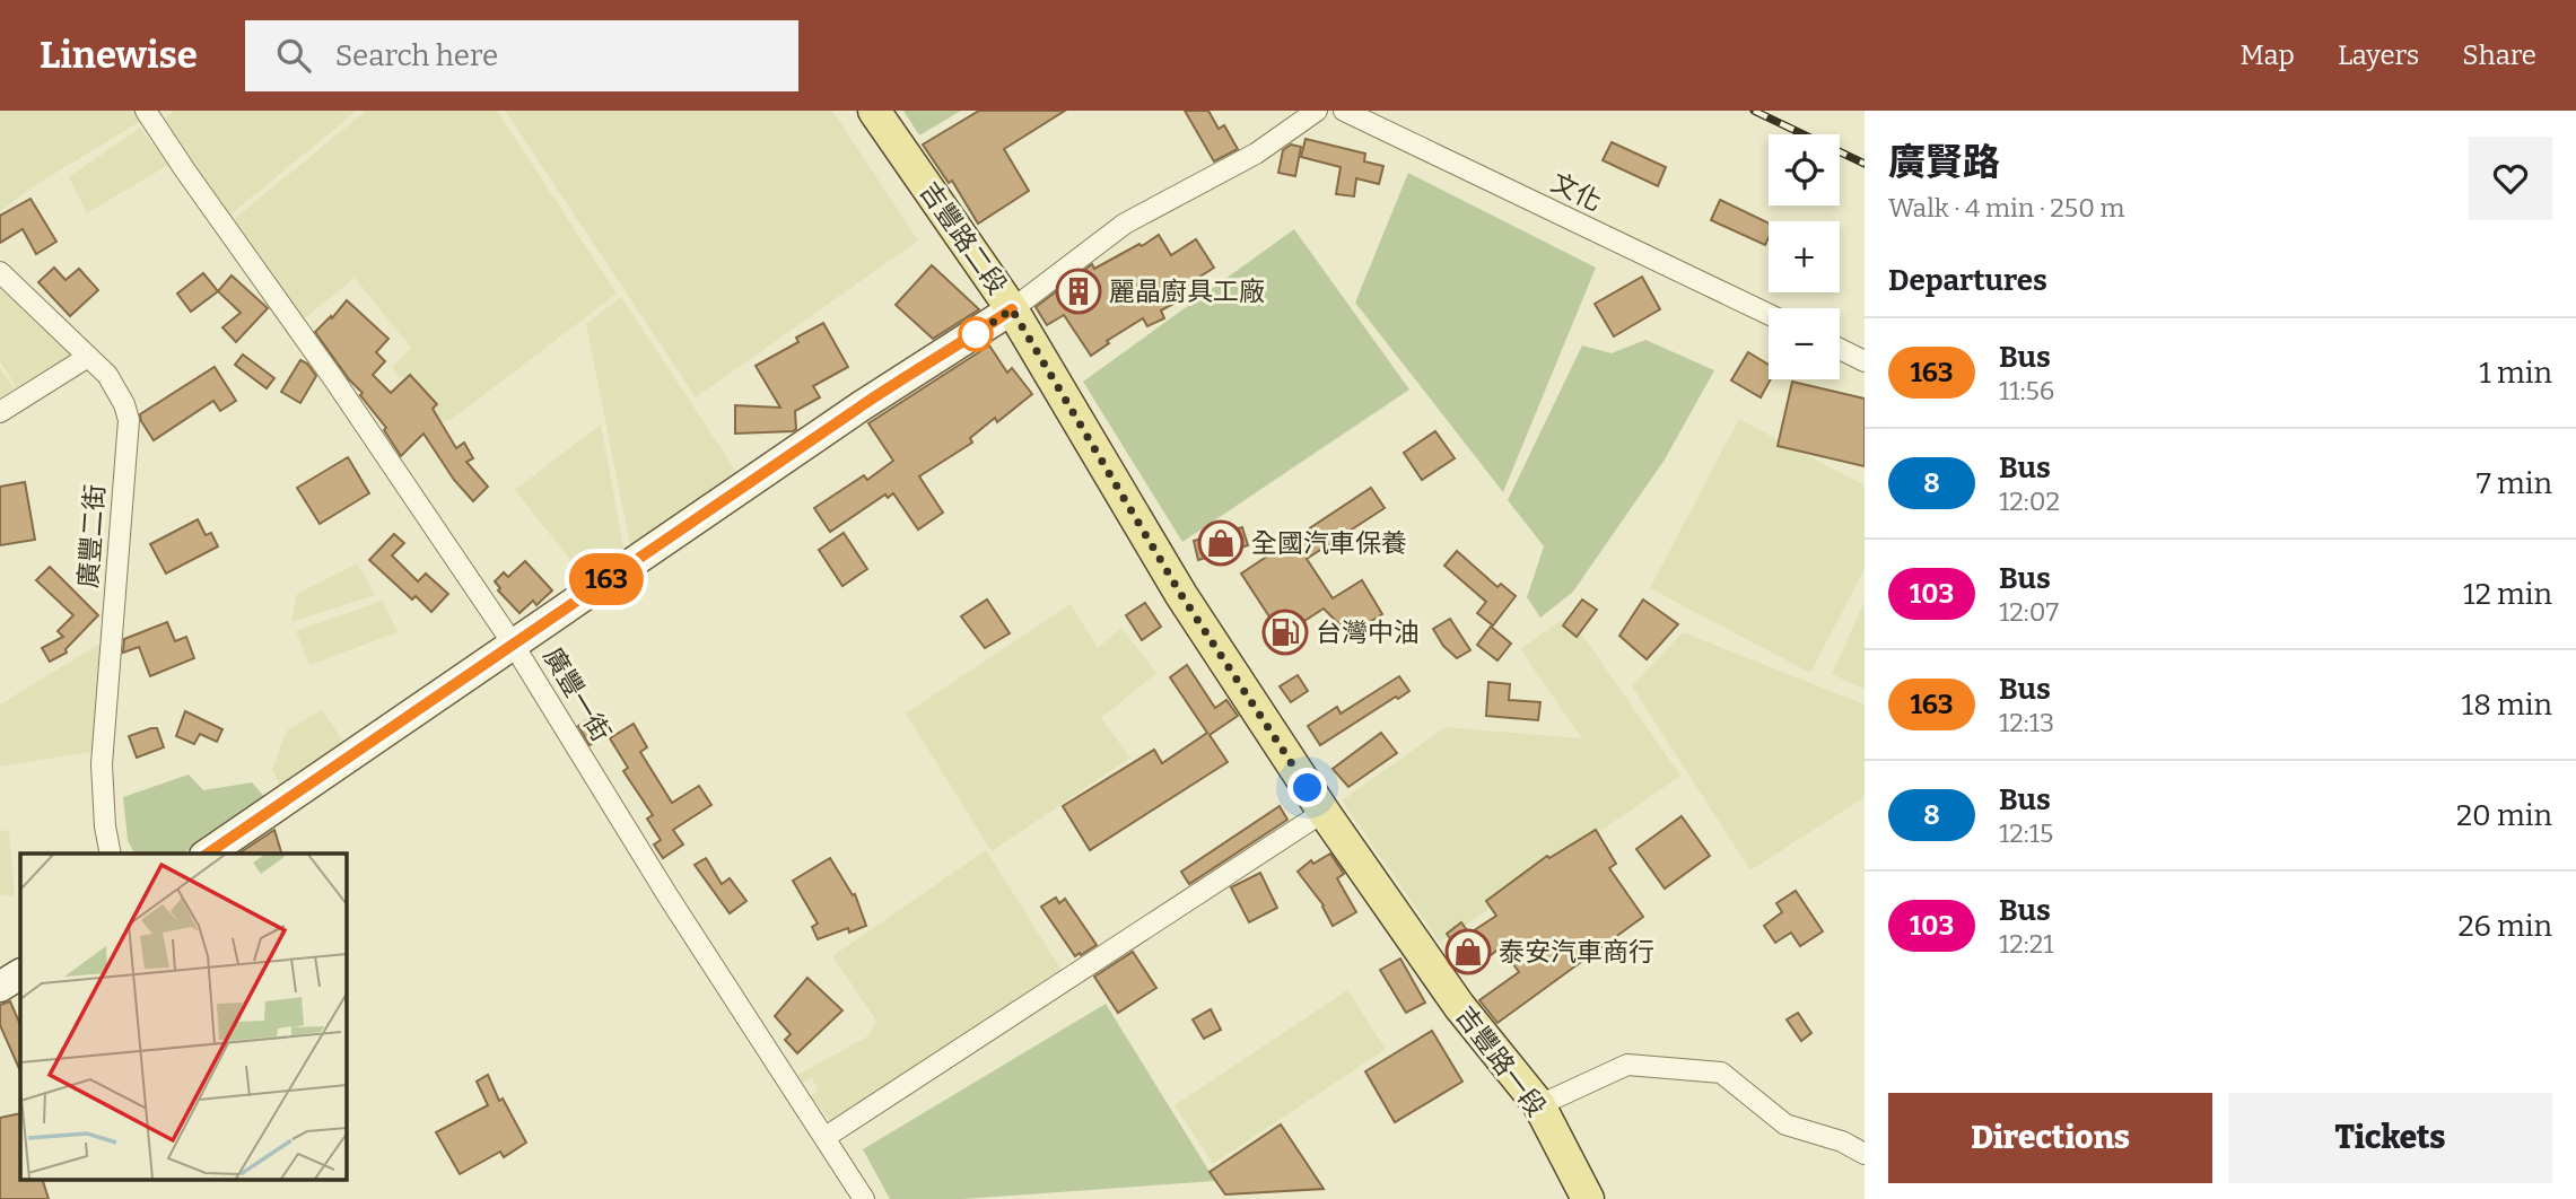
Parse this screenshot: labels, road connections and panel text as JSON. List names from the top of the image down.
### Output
{
  "streets": {
    "main road": ["吉豐路二段", "吉豐路一段"],
    "street": ["文化", "廣豐二街", "廣豐一街"]
  },
  "crossings": [
    ["吉豐路二段", "吉豐路一段"]
  ],
  "places": {
    "building": ["麗晶廚具工廠"],
    "shop": ["全國汽車保養", "泰安汽車商行"],
    "fuel station": ["台灣中油"]
  },
  "lines": ["bus line 163"],
  "page": {
    "header": "Linewise",
    "search": "Search here",
    "nav": ["Map", "Layers", "Share"],
    "on_map": "163",
    "heading": [
      ["廣賢路", "Walk · 4 min · 250 m"],
      "Departures"
    ],
    "map_buttons": ["+", "−"],
    "list": [
      {
        "mark": "163",
        "name": "Bus",
        "note": "11:56",
        "value": "1 min"
      },
      {
        "mark": "8",
        "name": "Bus",
        "note": "12:02",
        "value": "7 min"
      },
      {
        "mark": "103",
        "name": "Bus",
        "note": "12:07",
        "value": "12 min"
      },
      {
        "mark": "163",
        "name": "Bus",
        "note": "12:13",
        "value": "18 min"
      },
      {
        "mark": "8",
        "name": "Bus",
        "note": "12:15",
        "value": "20 min"
      },
      {
        "mark": "103",
        "name": "Bus",
        "note": "12:21",
        "value": "26 min"
      }
    ],
    "buttons": ["Directions", "Tickets"]
  }
}
